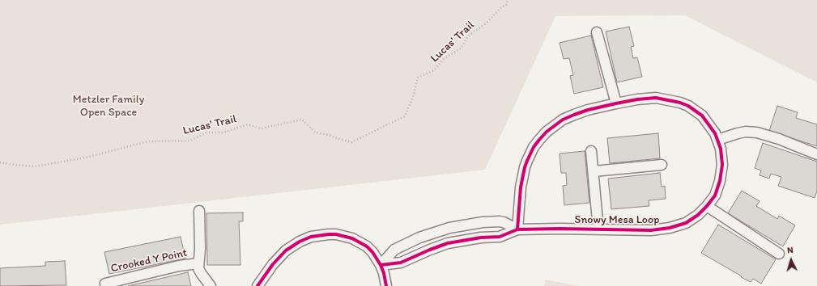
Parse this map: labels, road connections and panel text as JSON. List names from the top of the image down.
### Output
{
  "streets": {
    "street": ["Snowy Mesa Loop", "Crooked Y Point"],
    "path": ["Lucas' Trail"]
  },
  "parks": ["Metzler Family Open Space"],
  "north": "top"
}
